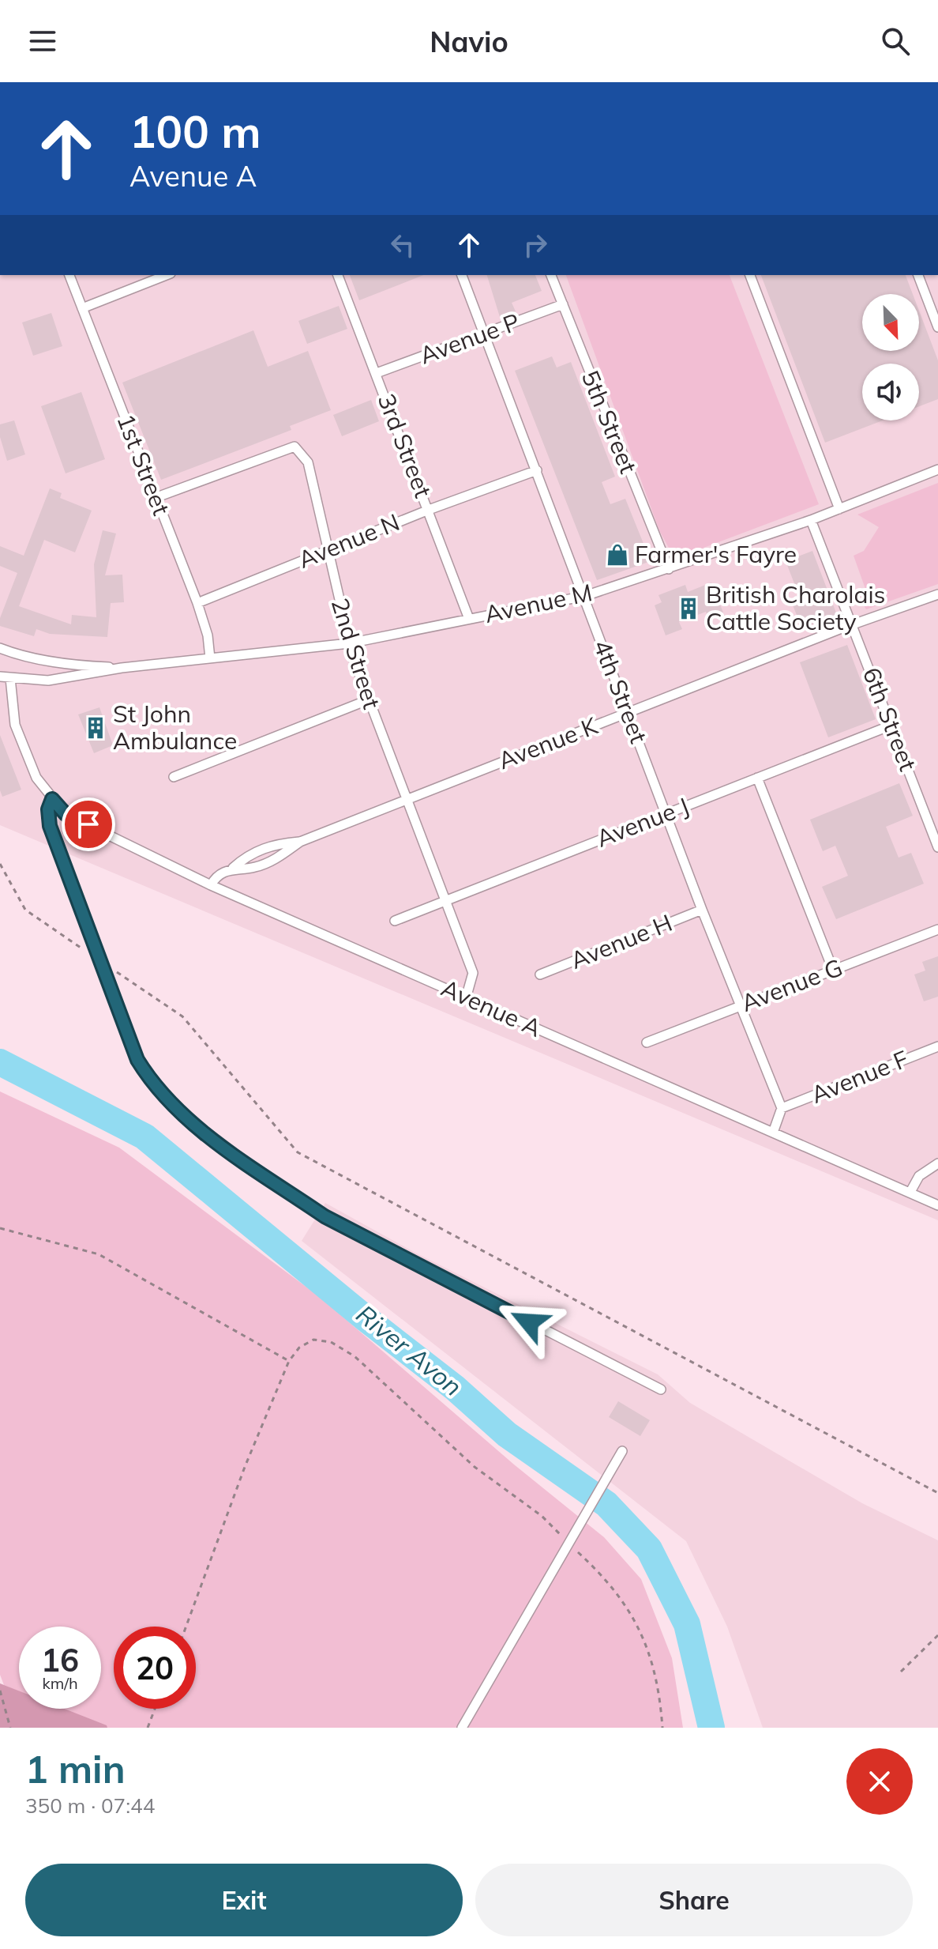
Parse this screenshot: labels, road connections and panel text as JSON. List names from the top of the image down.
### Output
{
  "streets": {
    "lane": [
      "Avenue P",
      "5th Street",
      "3rd Street",
      "1st Street",
      "Avenue N",
      "Avenue M",
      "2nd Street",
      "4th Street",
      "6th Street",
      "Avenue K",
      "Avenue J",
      "Avenue H",
      "Avenue G",
      "Avenue A",
      "Avenue F"
    ]
  },
  "crossings": [
    ["Avenue P", "5th Street"],
    ["Avenue P", "3rd Street"],
    ["Avenue P", "4th Street"],
    ["5th Street", "Avenue M"],
    ["3rd Street", "Avenue N"],
    ["3rd Street", "Avenue M"],
    ["1st Street", "Avenue N"],
    ["1st Street", "Avenue M"],
    ["1st Street", "2nd Street"],
    ["Avenue N", "2nd Street"],
    ["Avenue N", "4th Street"],
    ["Avenue M", "2nd Street"],
    ["Avenue M", "4th Street"],
    ["Avenue M", "6th Street"],
    ["2nd Street", "Avenue K"],
    ["2nd Street", "Avenue J"],
    ["2nd Street", "Avenue A"],
    ["4th Street", "Avenue K"],
    ["4th Street", "Avenue J"],
    ["4th Street", "Avenue H"],
    ["4th Street", "Avenue G"],
    ["4th Street", "Avenue F"],
    ["6th Street", "Avenue K"],
    ["6th Street", "Avenue J"],
    ["Avenue K", "Avenue A"]
  ],
  "water": ["River Avon"],
  "places": {
    "shop": ["Farmer's Fayre"],
    "building": ["British Charolais Cattle Society", "St John Ambulance"]
  },
  "north": "bottom right",
  "page": {
    "header": "Navio",
    "turn": ["100 m", "Avenue A"],
    "speed": "16 km/h",
    "limit": "20",
    "heading": ["1 min", "350 m · 07:44"],
    "buttons": ["Exit", "Share"]
  }
}
